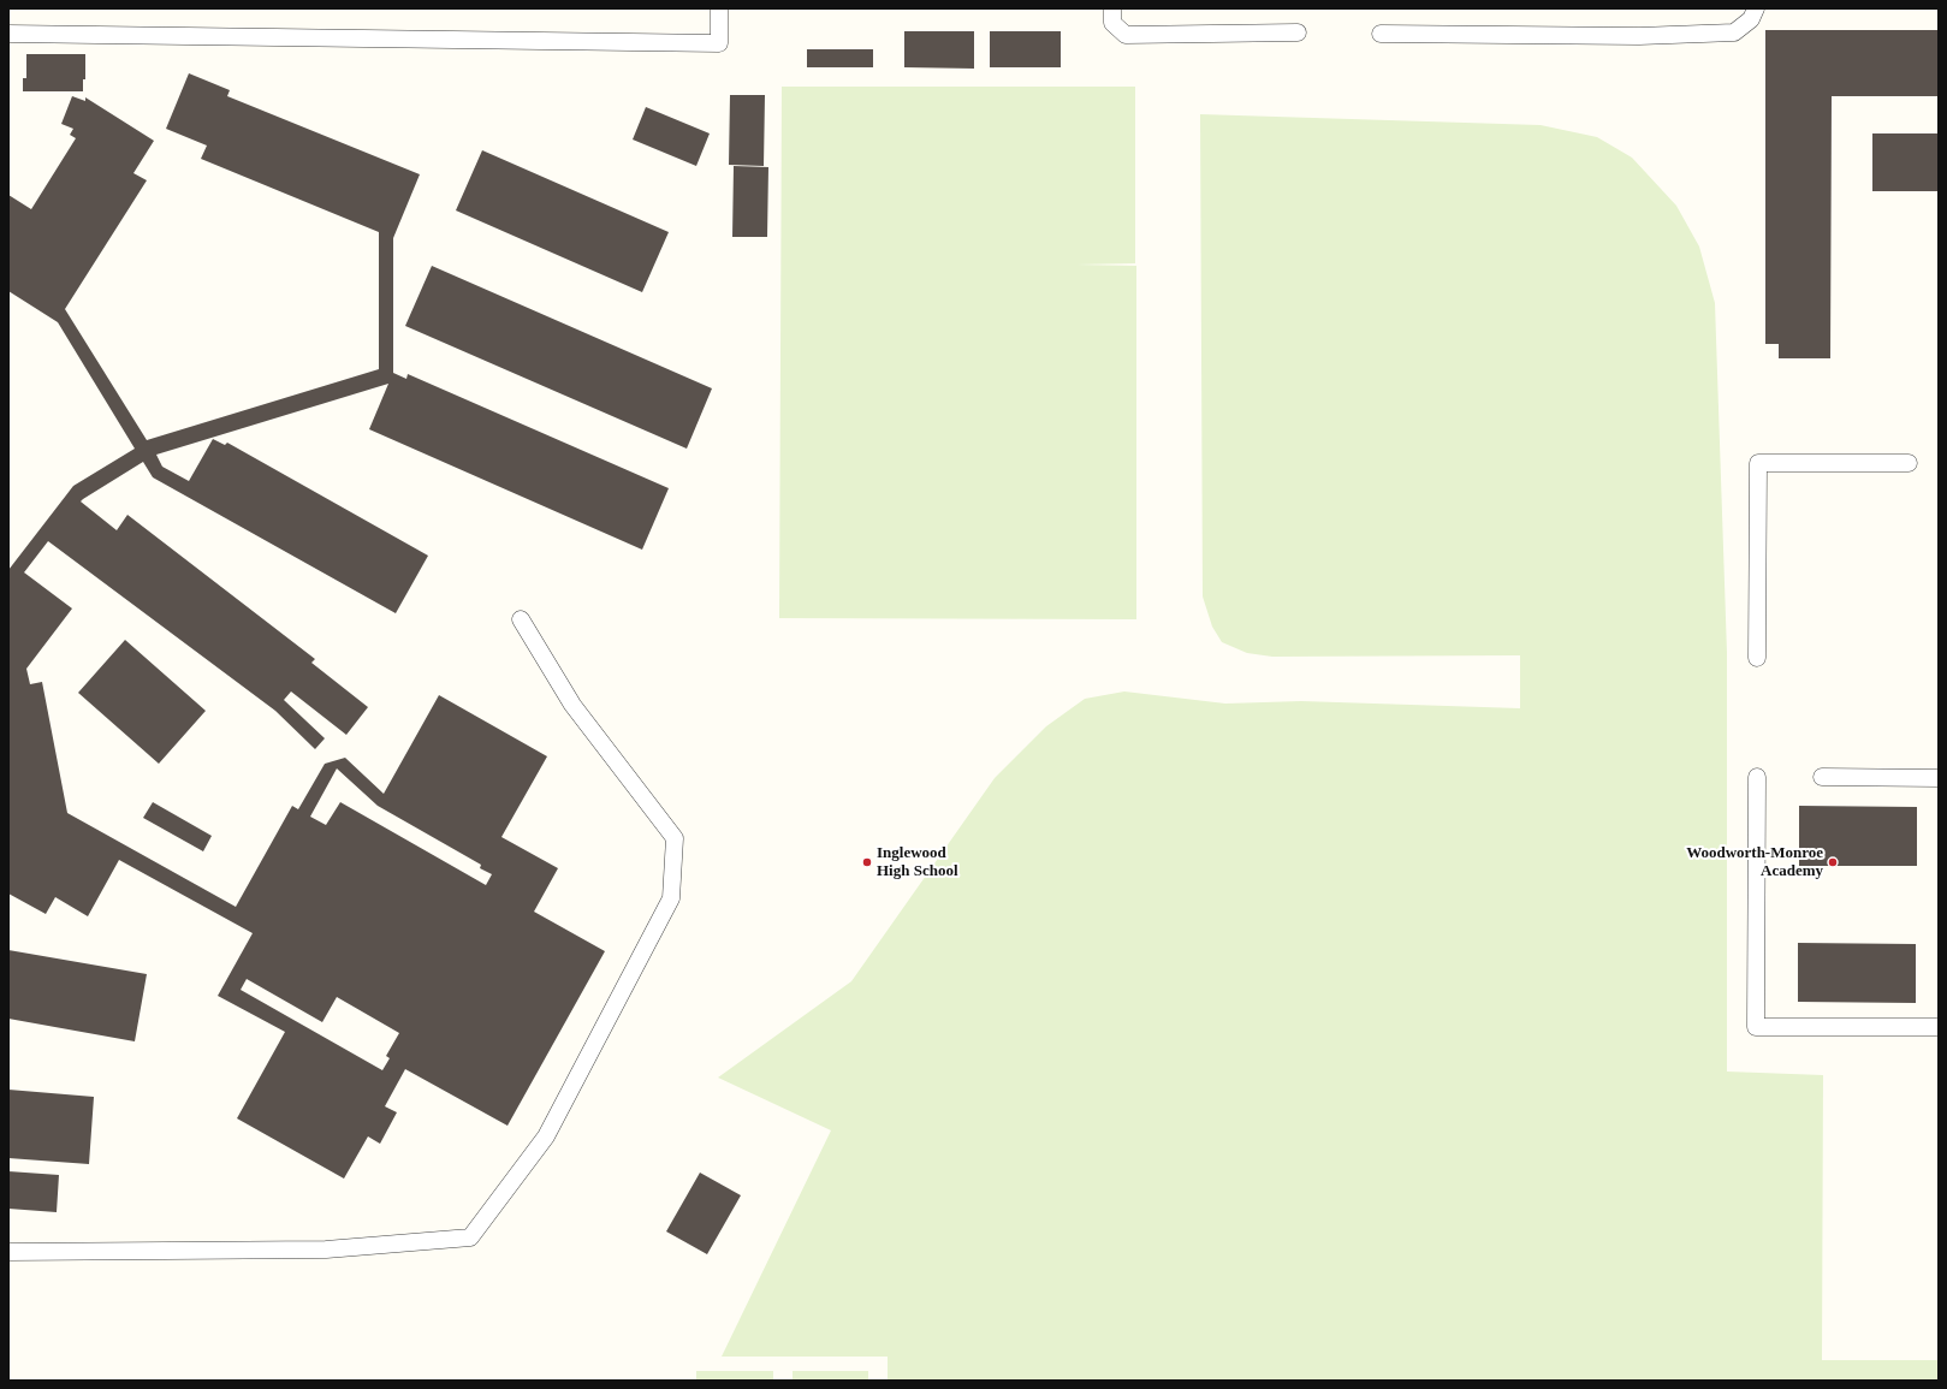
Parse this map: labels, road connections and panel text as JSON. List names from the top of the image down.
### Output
{
  "places": ["Inglewood High School", "Woodworth-Monroe Academy"]
}
